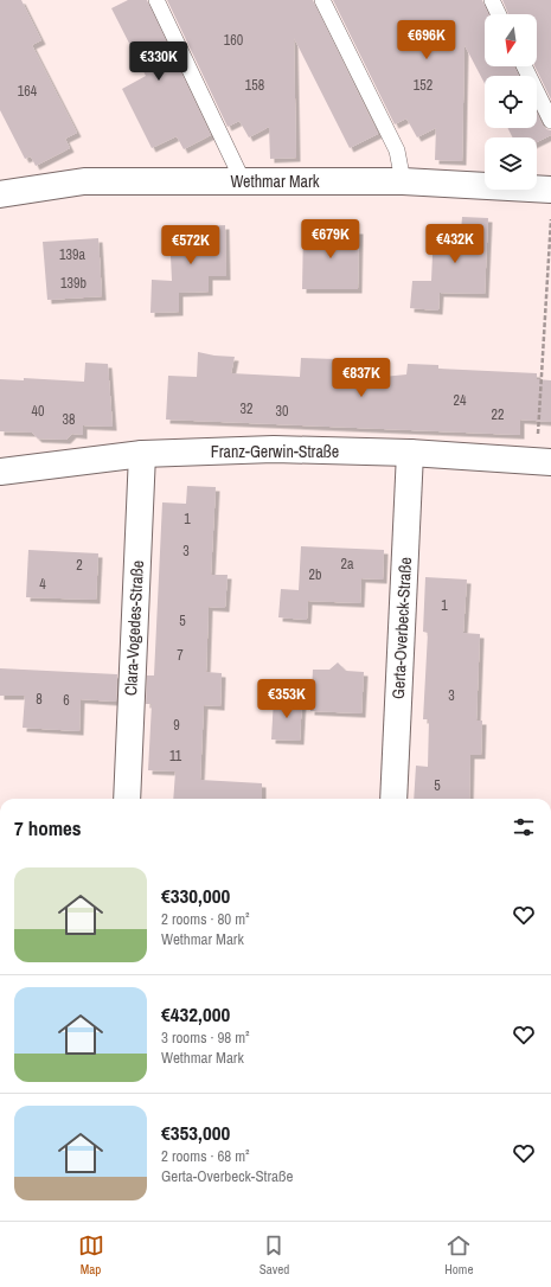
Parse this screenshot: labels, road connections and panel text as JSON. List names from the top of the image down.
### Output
{
  "streets": {
    "street": [
      "Wethmar Mark",
      "Franz-Gerwin-Straße",
      "Clara-Vogedes-Straße",
      "Gerta-Overbeck-Straße"
    ]
  },
  "crossings": [
    ["Franz-Gerwin-Straße", "Clara-Vogedes-Straße"],
    ["Franz-Gerwin-Straße", "Gerta-Overbeck-Straße"]
  ],
  "house_numbers": [
    "160",
    "158",
    "152",
    "164",
    "139a",
    "139b",
    "24",
    "32",
    "40",
    "30",
    "22",
    "38",
    "1",
    "3",
    "2a",
    "2",
    "2b",
    "4",
    "1",
    "5",
    "7",
    "3",
    "8",
    "6",
    "9",
    "11",
    "5"
  ],
  "north": "bottom",
  "page": {
    "price": [
      "€696K",
      "€330K",
      "€679K",
      "€432K",
      "€572K",
      "€837K",
      "€353K"
    ],
    "heading": "7 homes",
    "list": [
      {
        "name": "€330,000",
        "note": "2 rooms · 80 m² · Wethmar Mark"
      },
      {
        "name": "€432,000",
        "note": "3 rooms · 98 m² · Wethmar Mark"
      },
      {
        "name": "€353,000",
        "note": "2 rooms · 68 m² · Gerta-Overbeck-Straße"
      }
    ],
    "tabs": ["Map", "Saved", "Home"]
  }
}
